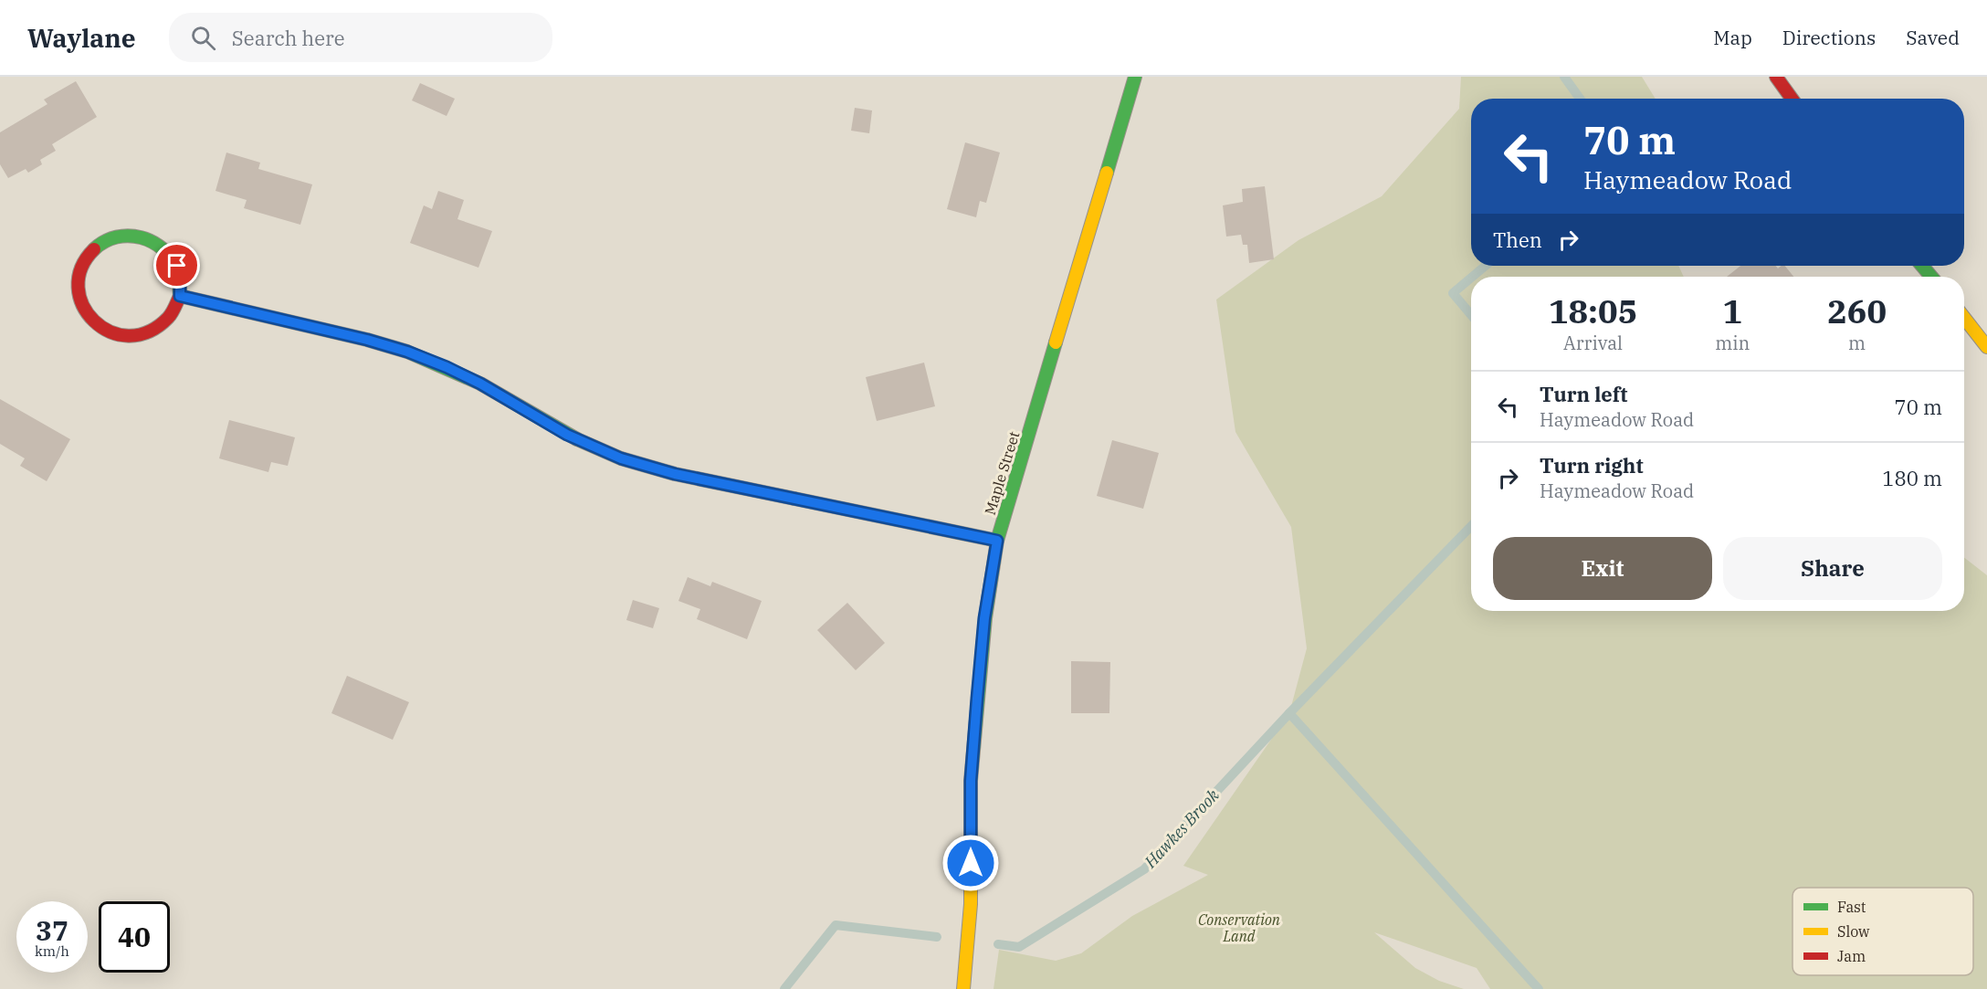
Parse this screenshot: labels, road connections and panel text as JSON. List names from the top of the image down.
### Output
{
  "streets": {
    "street": ["Maple Street"]
  },
  "water": ["Hawkes Brook"],
  "parks": ["Conservation Land"],
  "legend": ["Fast", "Slow", "Jam"],
  "page": {
    "header": "Waylane",
    "search": "Search here",
    "nav": ["Map", "Directions", "Saved"],
    "turn": ["70 m", "Haymeadow Road"],
    "then": "Then",
    "eta": [
      "18:05",
      "Arrival",
      "1",
      "min",
      "260",
      "m"
    ],
    "list": [
      {
        "name": "Turn left",
        "note": "Haymeadow Road",
        "value": "70 m"
      },
      {
        "name": "Turn right",
        "note": "Haymeadow Road",
        "value": "180 m"
      }
    ],
    "buttons": ["Exit", "Share"],
    "speed": "37 km/h",
    "limit": "40"
  }
}
